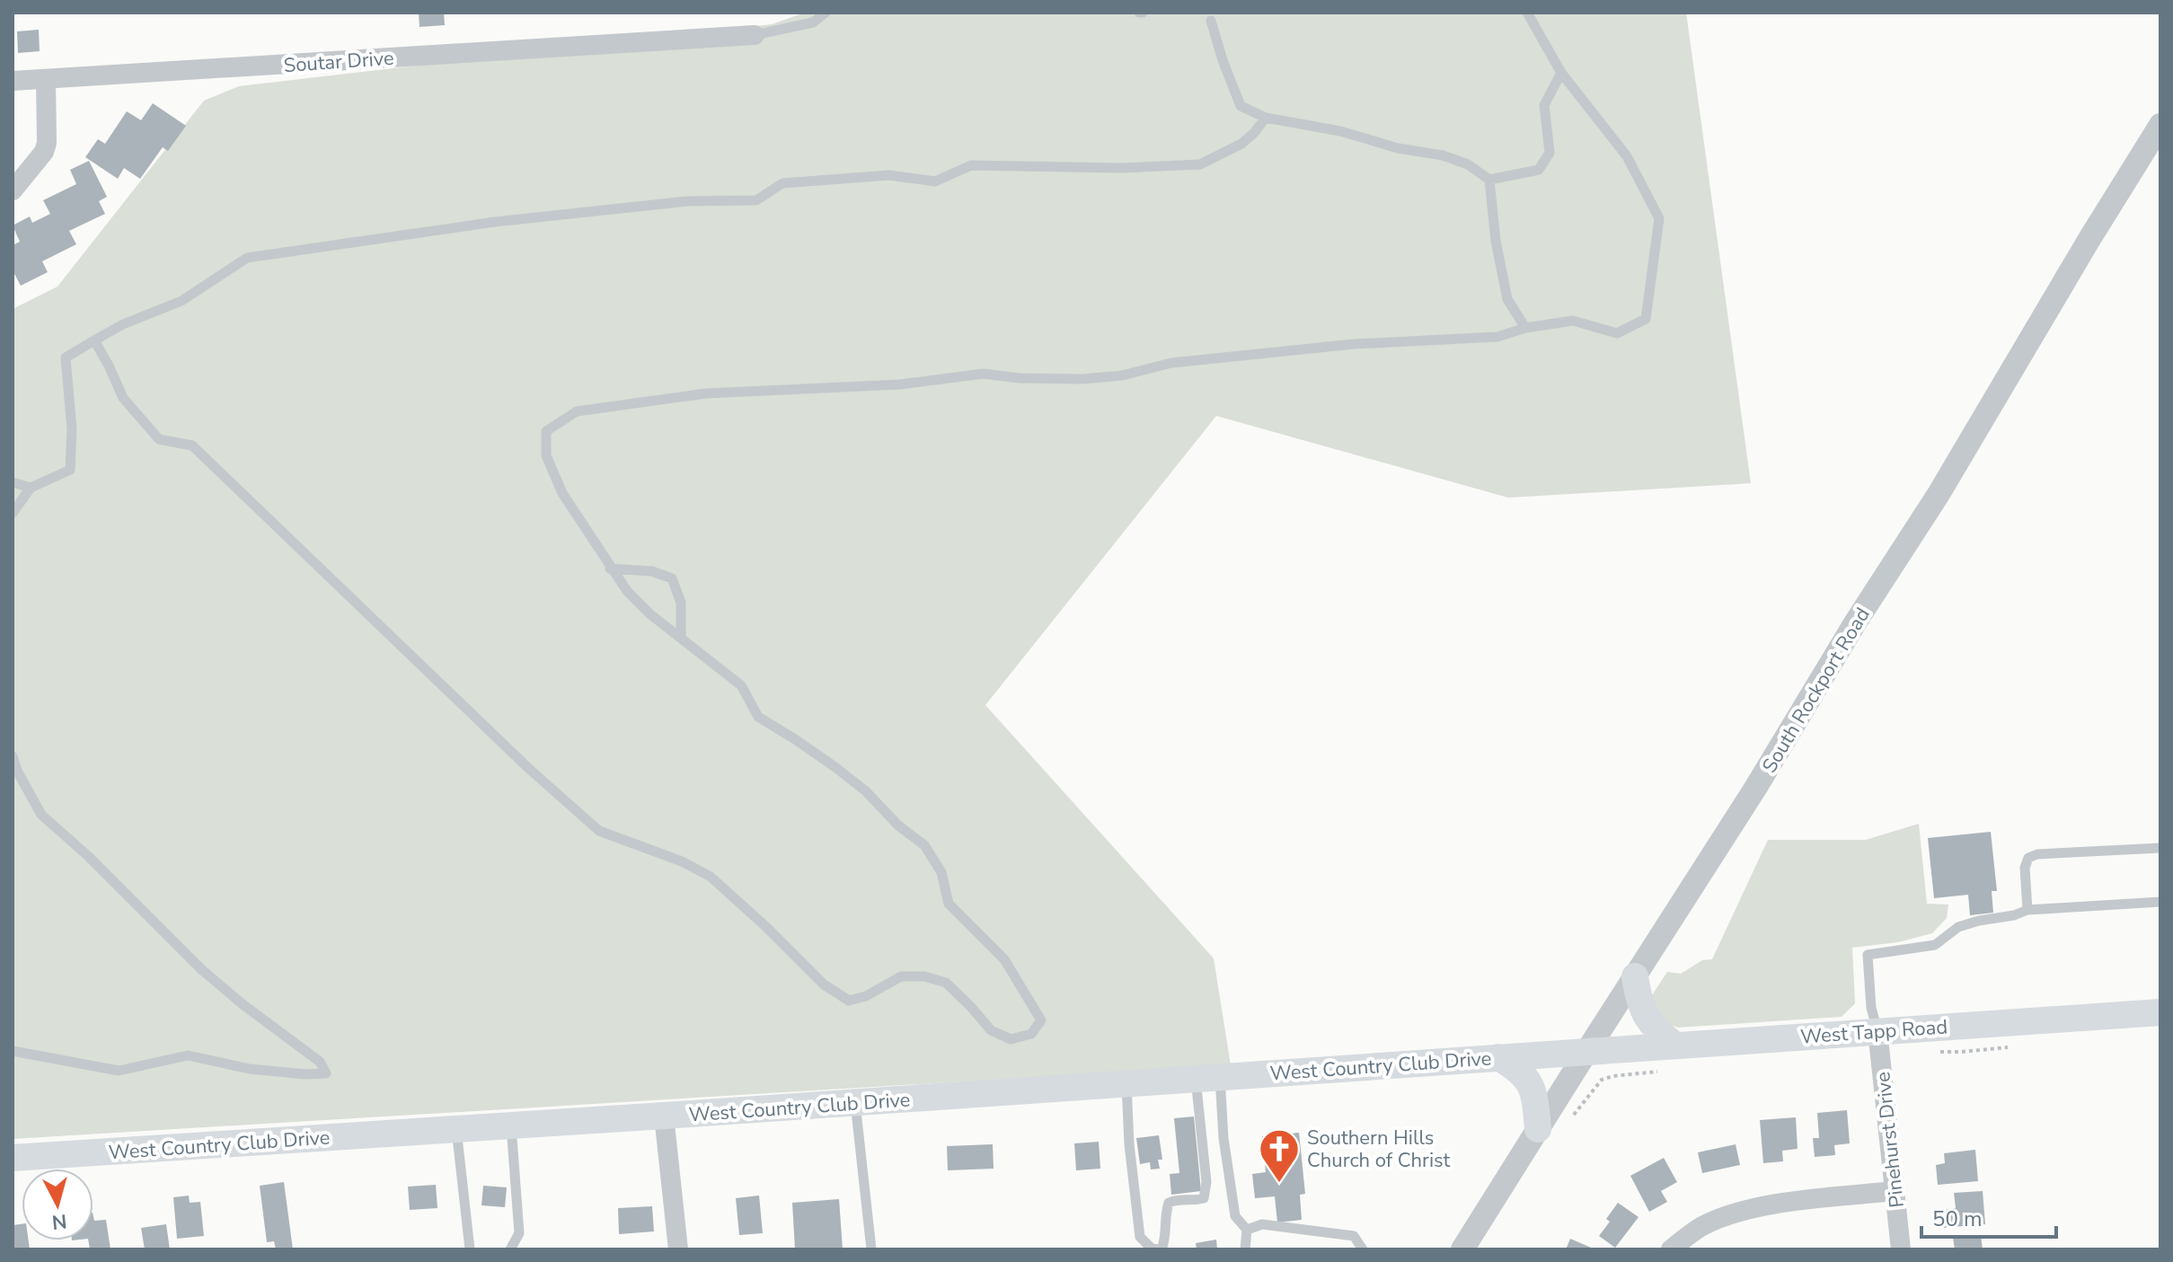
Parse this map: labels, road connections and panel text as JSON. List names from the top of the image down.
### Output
{
  "streets": {
    "main road": ["West Tapp Road", "West Country Club Drive"],
    "street": ["Soutar Drive", "South Rockport Road", "Pinehurst Drive"]
  },
  "crossings": [
    ["South Rockport Road", "West Tapp Road"],
    ["South Rockport Road", "West Country Club Drive"],
    ["West Tapp Road", "West Country Club Drive"],
    ["West Tapp Road", "Pinehurst Drive"]
  ],
  "places": {
    "church": ["Southern Hills Church of Christ"]
  },
  "scale_bar": "50 m",
  "north": "bottom"
}
